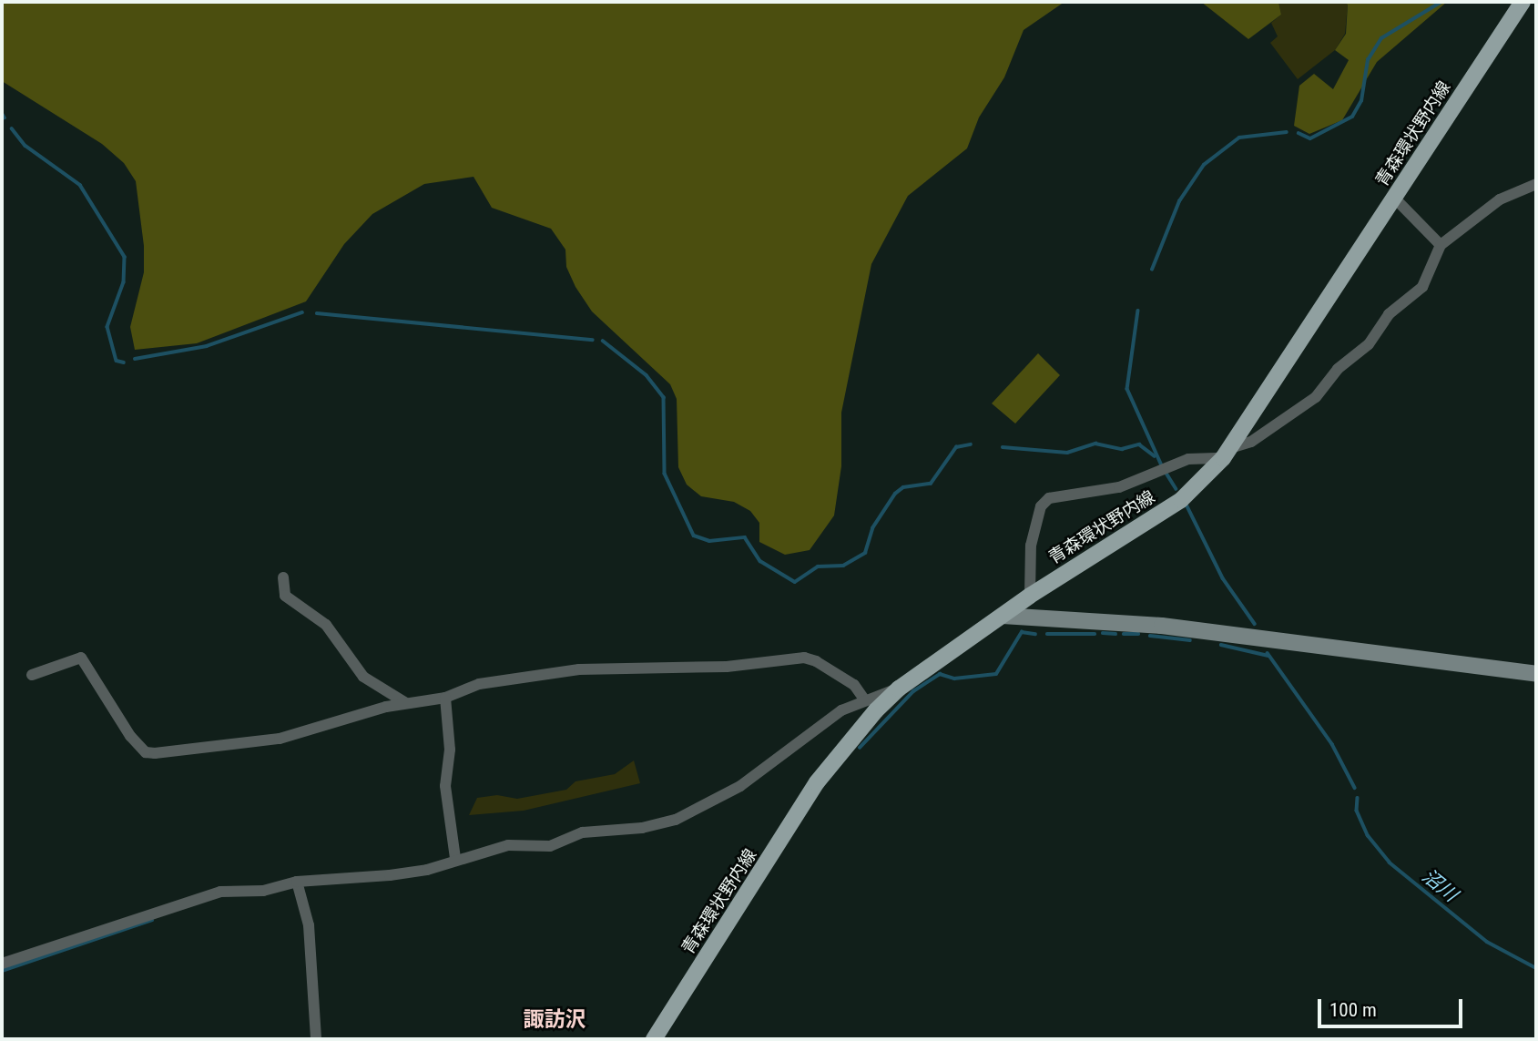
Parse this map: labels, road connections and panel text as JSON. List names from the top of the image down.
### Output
{
  "streets": {
    "main road": ["青森環状野内線"]
  },
  "districts": ["諏訪沢"],
  "water": ["沼川"],
  "scale_bar": "100 m"
}
